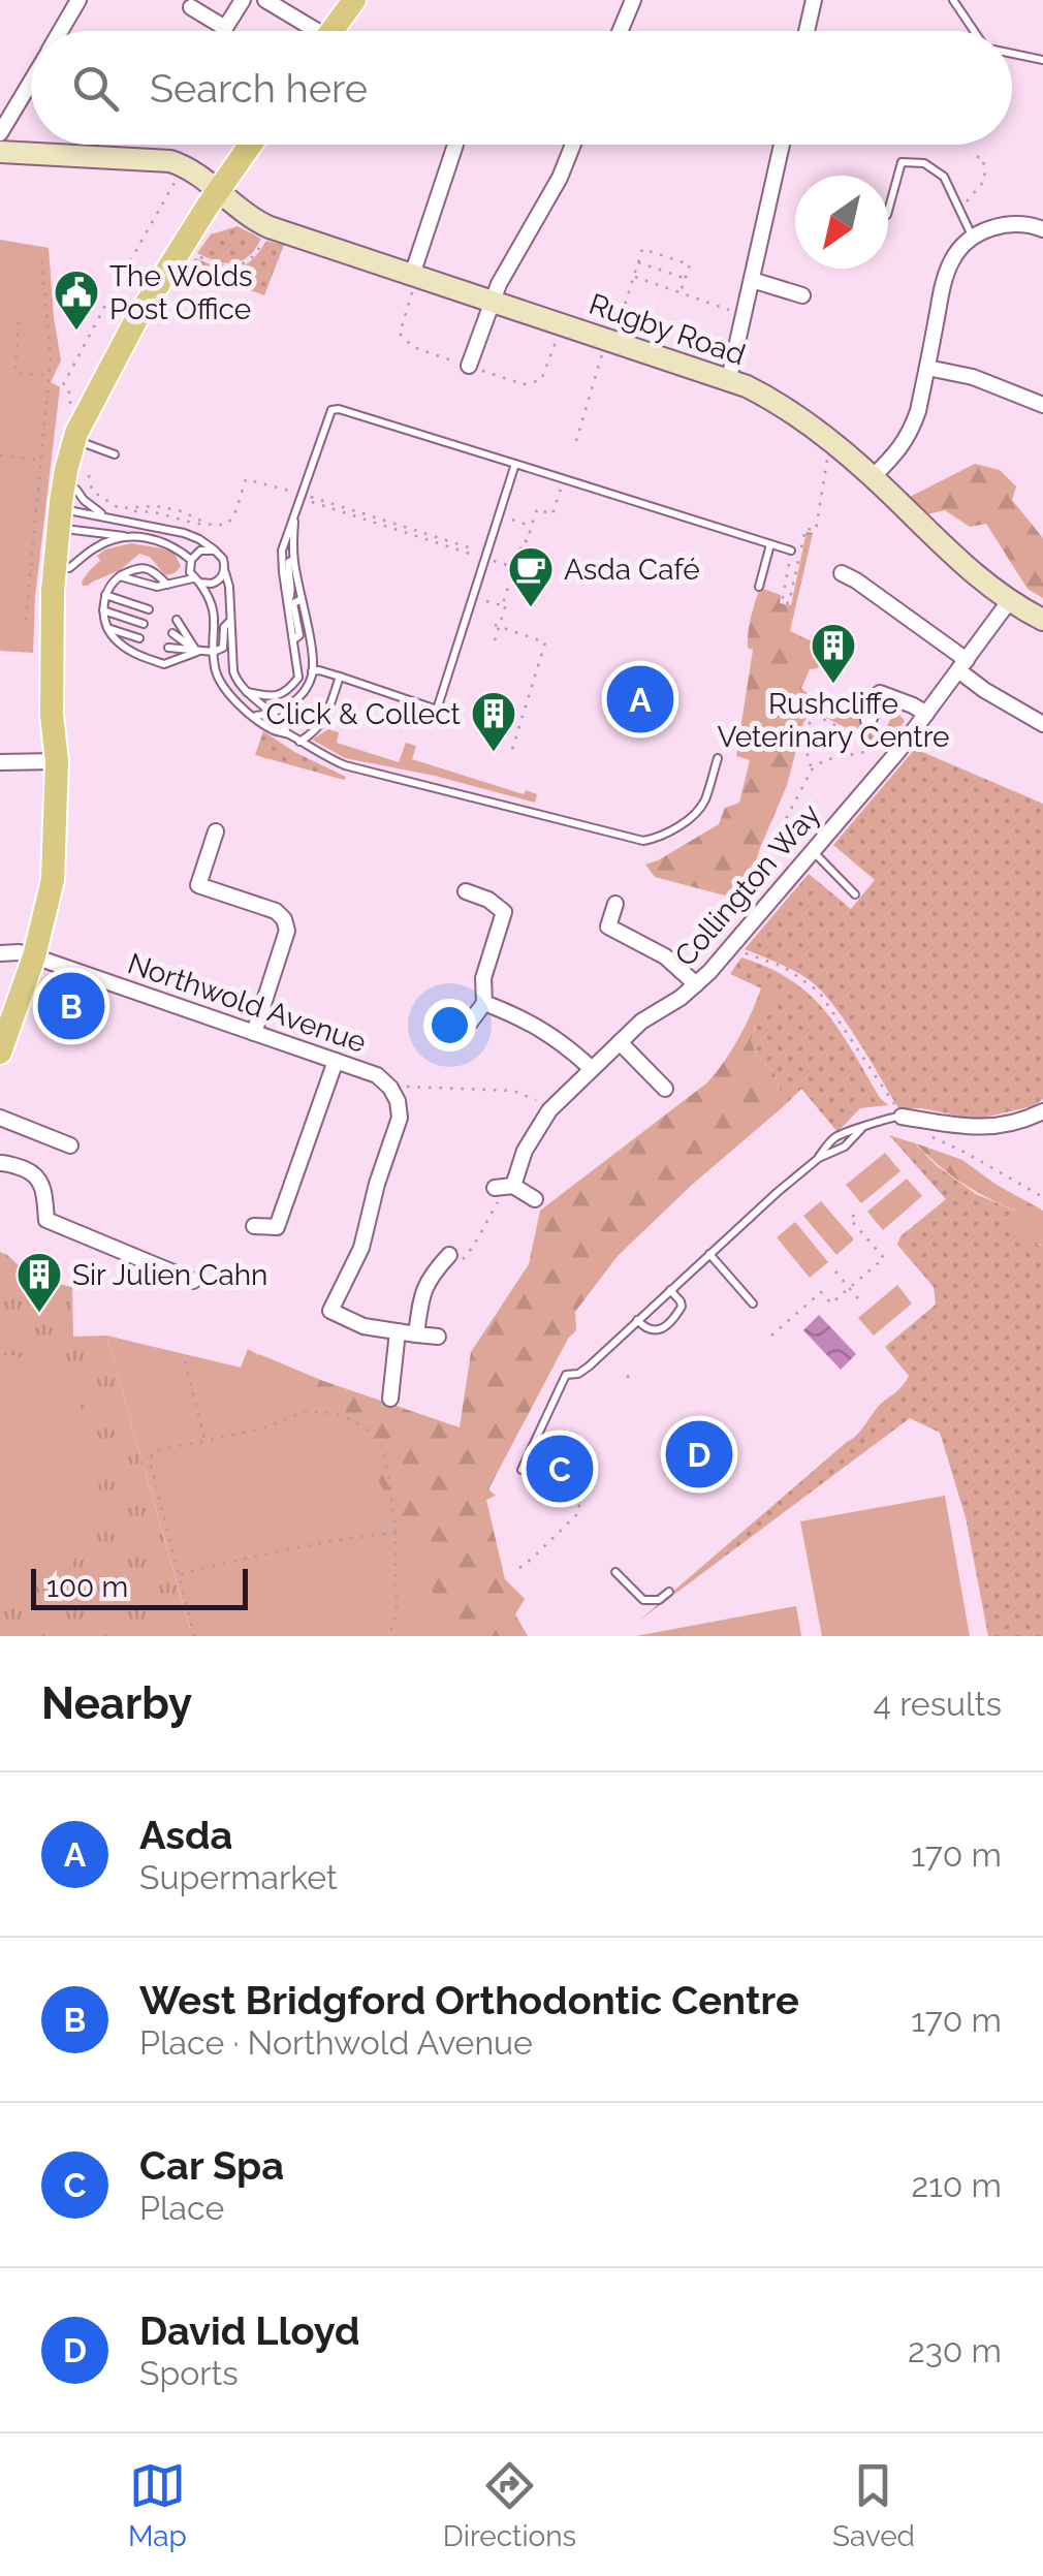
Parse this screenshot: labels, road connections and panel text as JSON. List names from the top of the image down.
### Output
{
  "streets": {
    "street": ["Rugby Road", "Collington Way", "Northwold Avenue"]
  },
  "crossings": [
    ["Rugby Road", "Collington Way"]
  ],
  "places": {
    "public building": ["The Wolds Post Office"],
    "cafe": ["Asda Café"],
    "building": ["Rushcliffe Veterinary Centre", "Click & Collect", "Sir Julien Cahn"]
  },
  "scale_bar": "100 m",
  "north": "bottom left",
  "page": {
    "search": "Search here",
    "pins": [
      "A",
      "B",
      "D",
      "C"
    ],
    "scale": "100 m",
    "heading": ["Nearby", "4 results"],
    "list": [
      {
        "mark": "A",
        "name": "Asda",
        "note": "Supermarket",
        "value": "170 m"
      },
      {
        "mark": "B",
        "name": "West Bridgford Orthodontic Centre",
        "note": "Place · Northwold Avenue",
        "value": "170 m"
      },
      {
        "mark": "C",
        "name": "Car Spa",
        "note": "Place",
        "value": "210 m"
      },
      {
        "mark": "D",
        "name": "David Lloyd",
        "note": "Sports",
        "value": "230 m"
      }
    ],
    "nav": ["Map", "Directions", "Saved"]
  }
}
